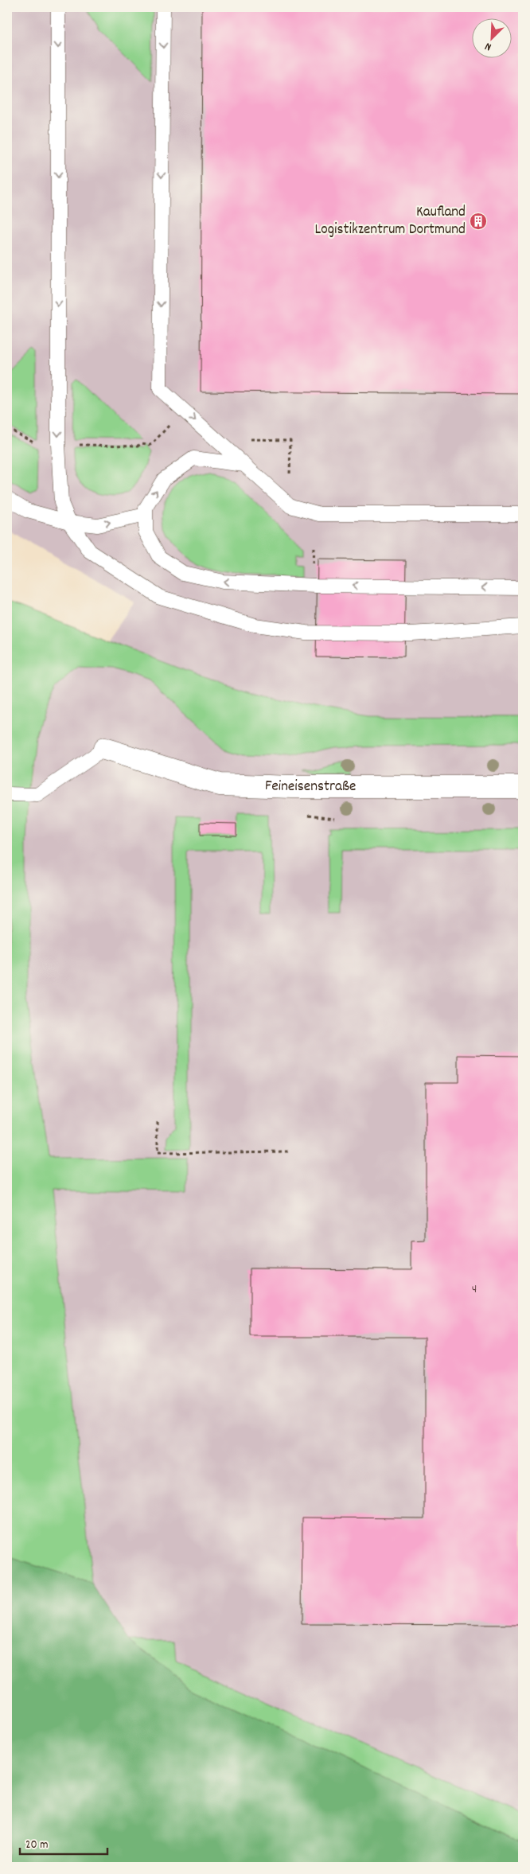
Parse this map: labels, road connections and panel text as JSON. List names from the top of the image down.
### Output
{
  "streets": {
    "street": ["Feineisenstraße"]
  },
  "places": {
    "building": ["Kaufland Logistikzentrum Dortmund"]
  },
  "house_numbers": ["4"],
  "scale_bar": "20 m",
  "north": "bottom left"
}
